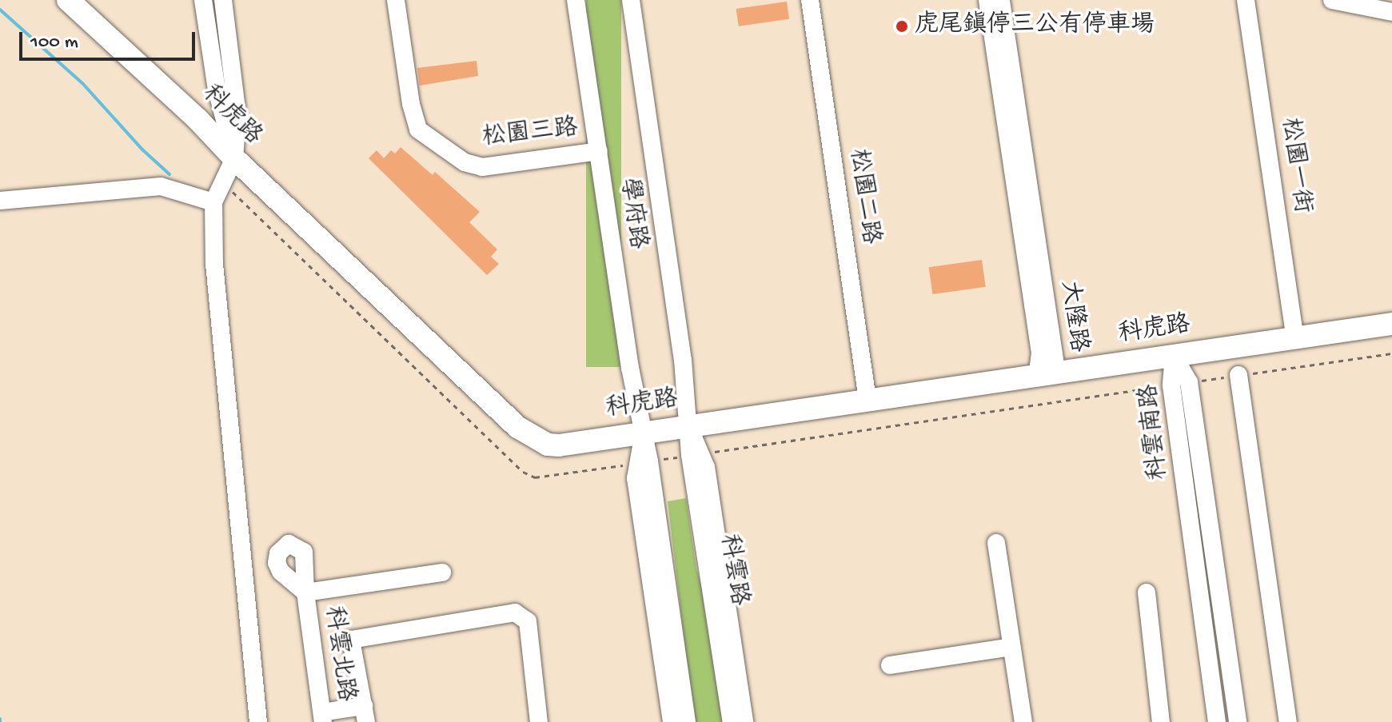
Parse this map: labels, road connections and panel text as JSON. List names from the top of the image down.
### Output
{
  "streets": {
    "main road": ["科虎路"],
    "street": [
      "松園三路",
      "松園一街",
      "松園二路",
      "學府路",
      "大隆路",
      "科雲南路",
      "科雲路",
      "科雲北路"
    ]
  },
  "crossings": [
    ["科虎路", "松園一街"],
    ["科虎路", "松園二路"],
    ["科虎路", "學府路"],
    ["科虎路", "大隆路"],
    ["科虎路", "科雲南路"],
    ["科虎路", "科雲路"],
    ["松園三路", "學府路"],
    ["學府路", "科雲路"]
  ],
  "places": ["虎尾鎮停三公有停車場"],
  "scale_bar": "100 m"
}
